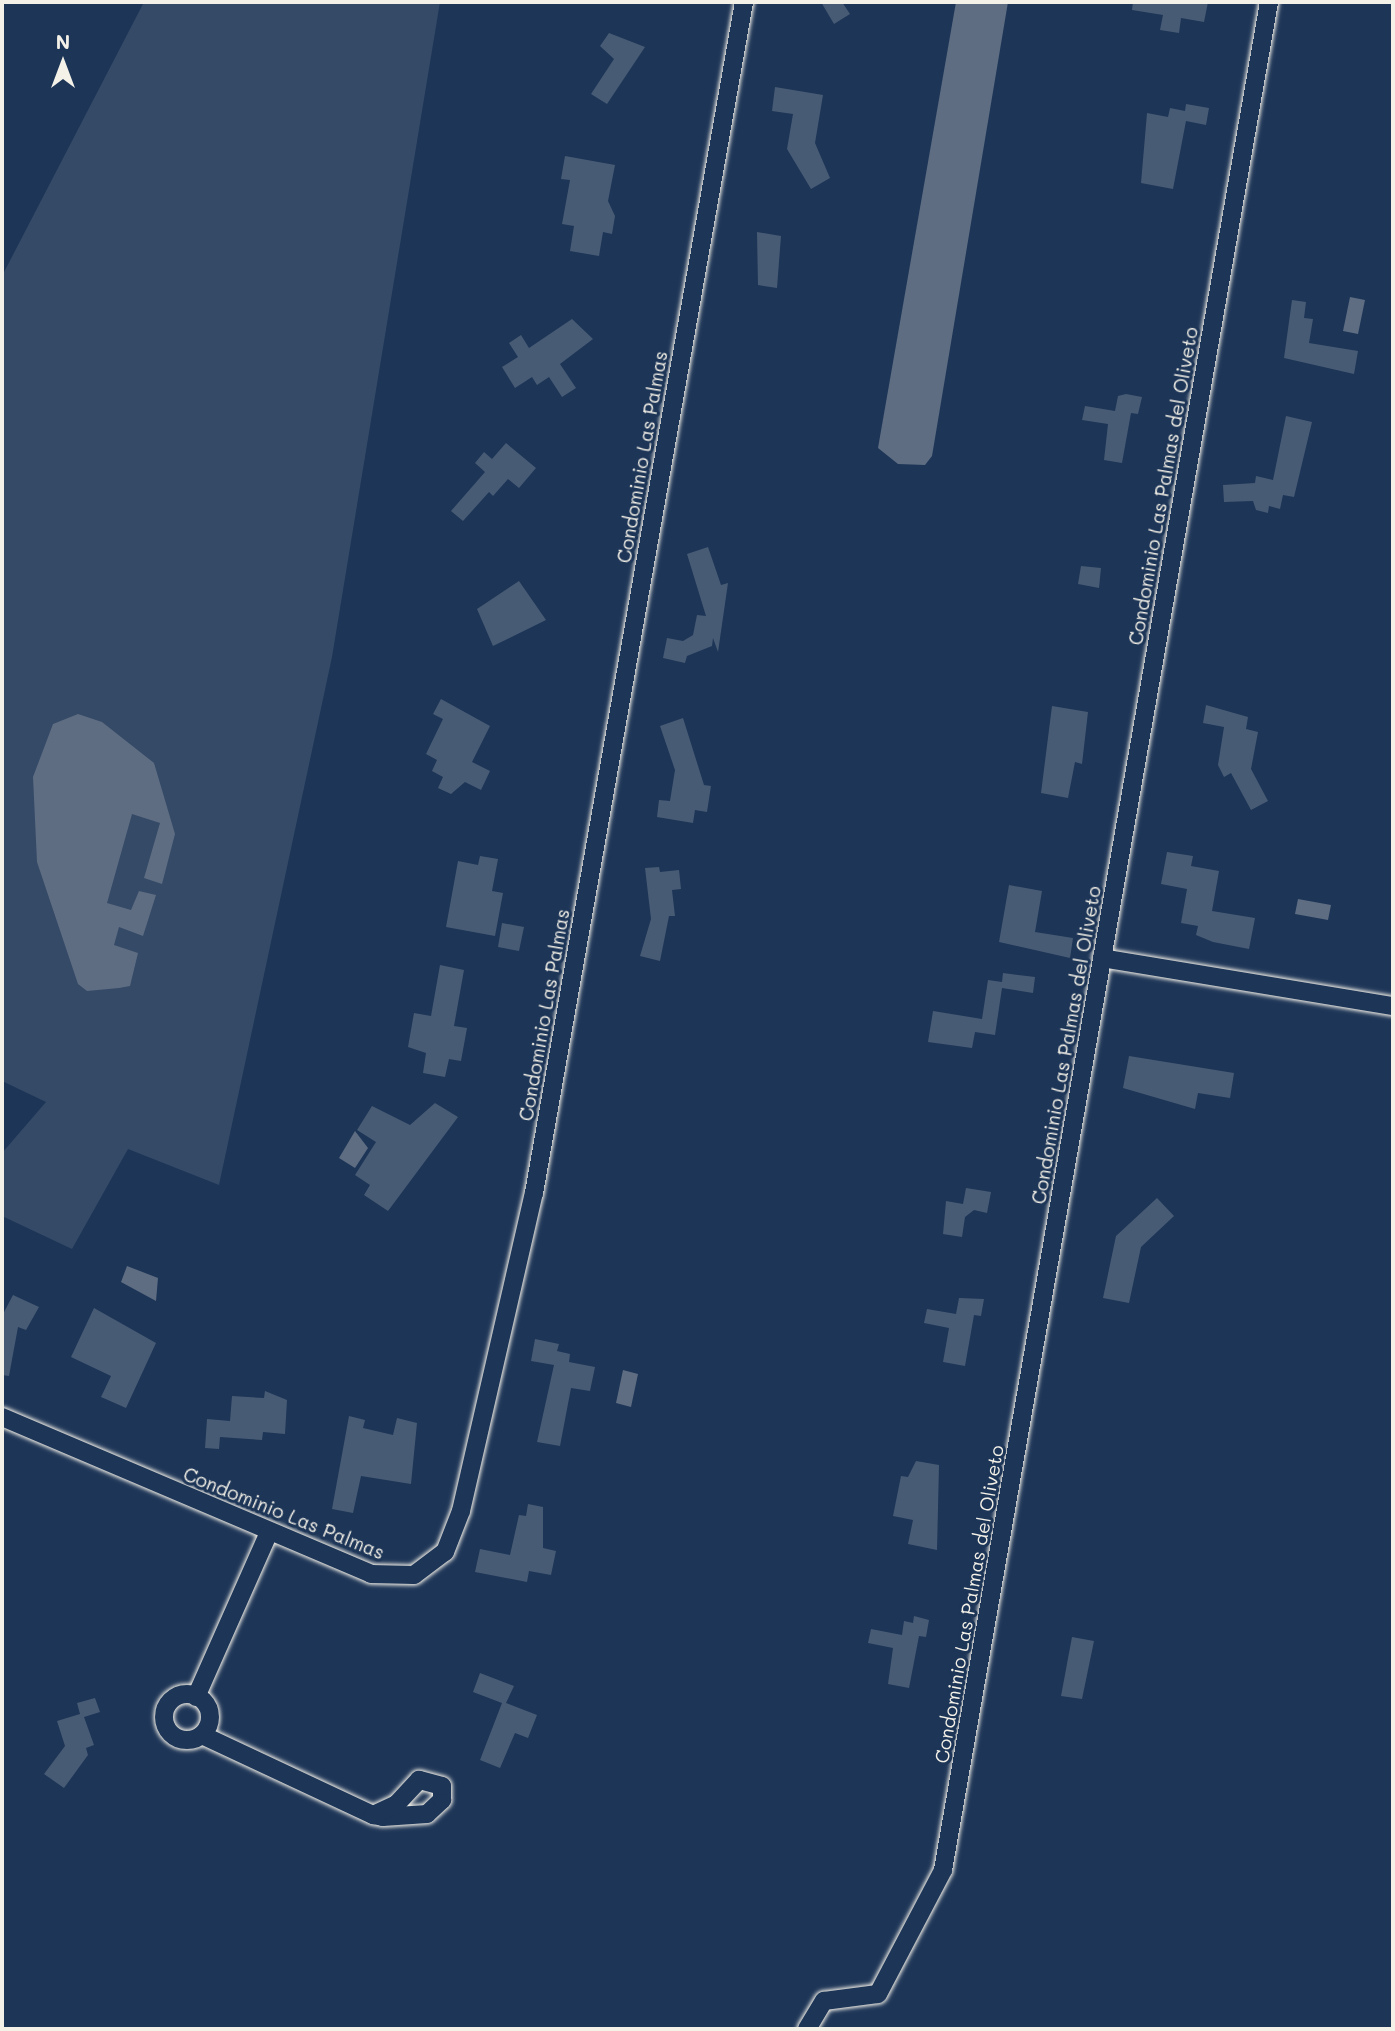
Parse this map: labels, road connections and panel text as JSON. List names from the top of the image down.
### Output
{
  "streets": {
    "street": ["Condominio Las Palmas", "Condominio Las Palmas del Oliveto"]
  },
  "north": "top"
}
